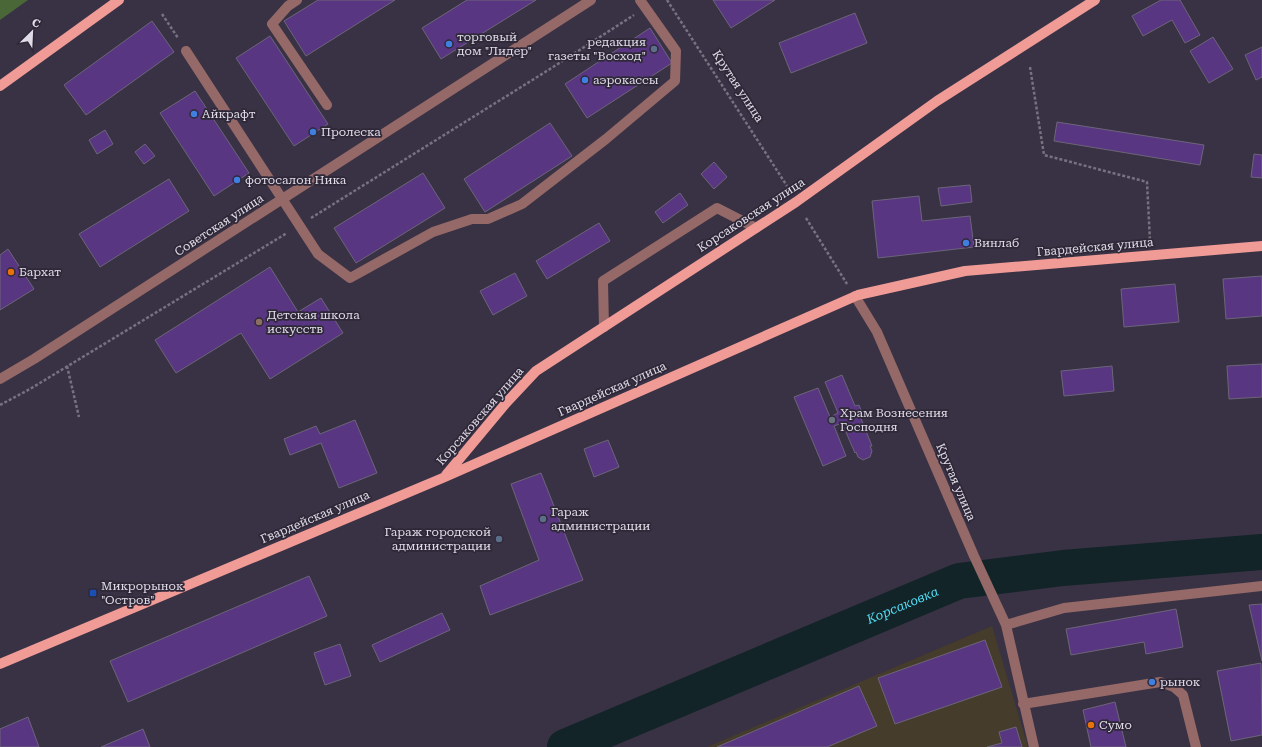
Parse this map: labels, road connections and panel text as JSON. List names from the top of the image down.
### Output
{
  "streets": {
    "main road": ["Корсаковская улица", "Гвардейская улица"],
    "street": ["Крутая улица", "Советская улица"]
  },
  "crossings": [
    ["Крутая улица", "Гвардейская улица"],
    ["Корсаковская улица", "Гвардейская улица"]
  ],
  "water": ["Корсаковка"],
  "places": {
    "other": [
      "торговый дом \"Лидер\"",
      "редакция газеты \"Восход\"",
      "аэрокассы",
      "Айкрафт",
      "Пролеска",
      "фотосалон Ника",
      "Винлаб",
      "Бархат",
      "Детская школа искусств",
      "Храм Вознесения Господня",
      "Гараж администрации",
      "Гараж городской администрации",
      "рынок",
      "Сумо"
    ],
    "transit": ["Микрорынок \"Остров\""]
  },
  "north": "top right"
}
